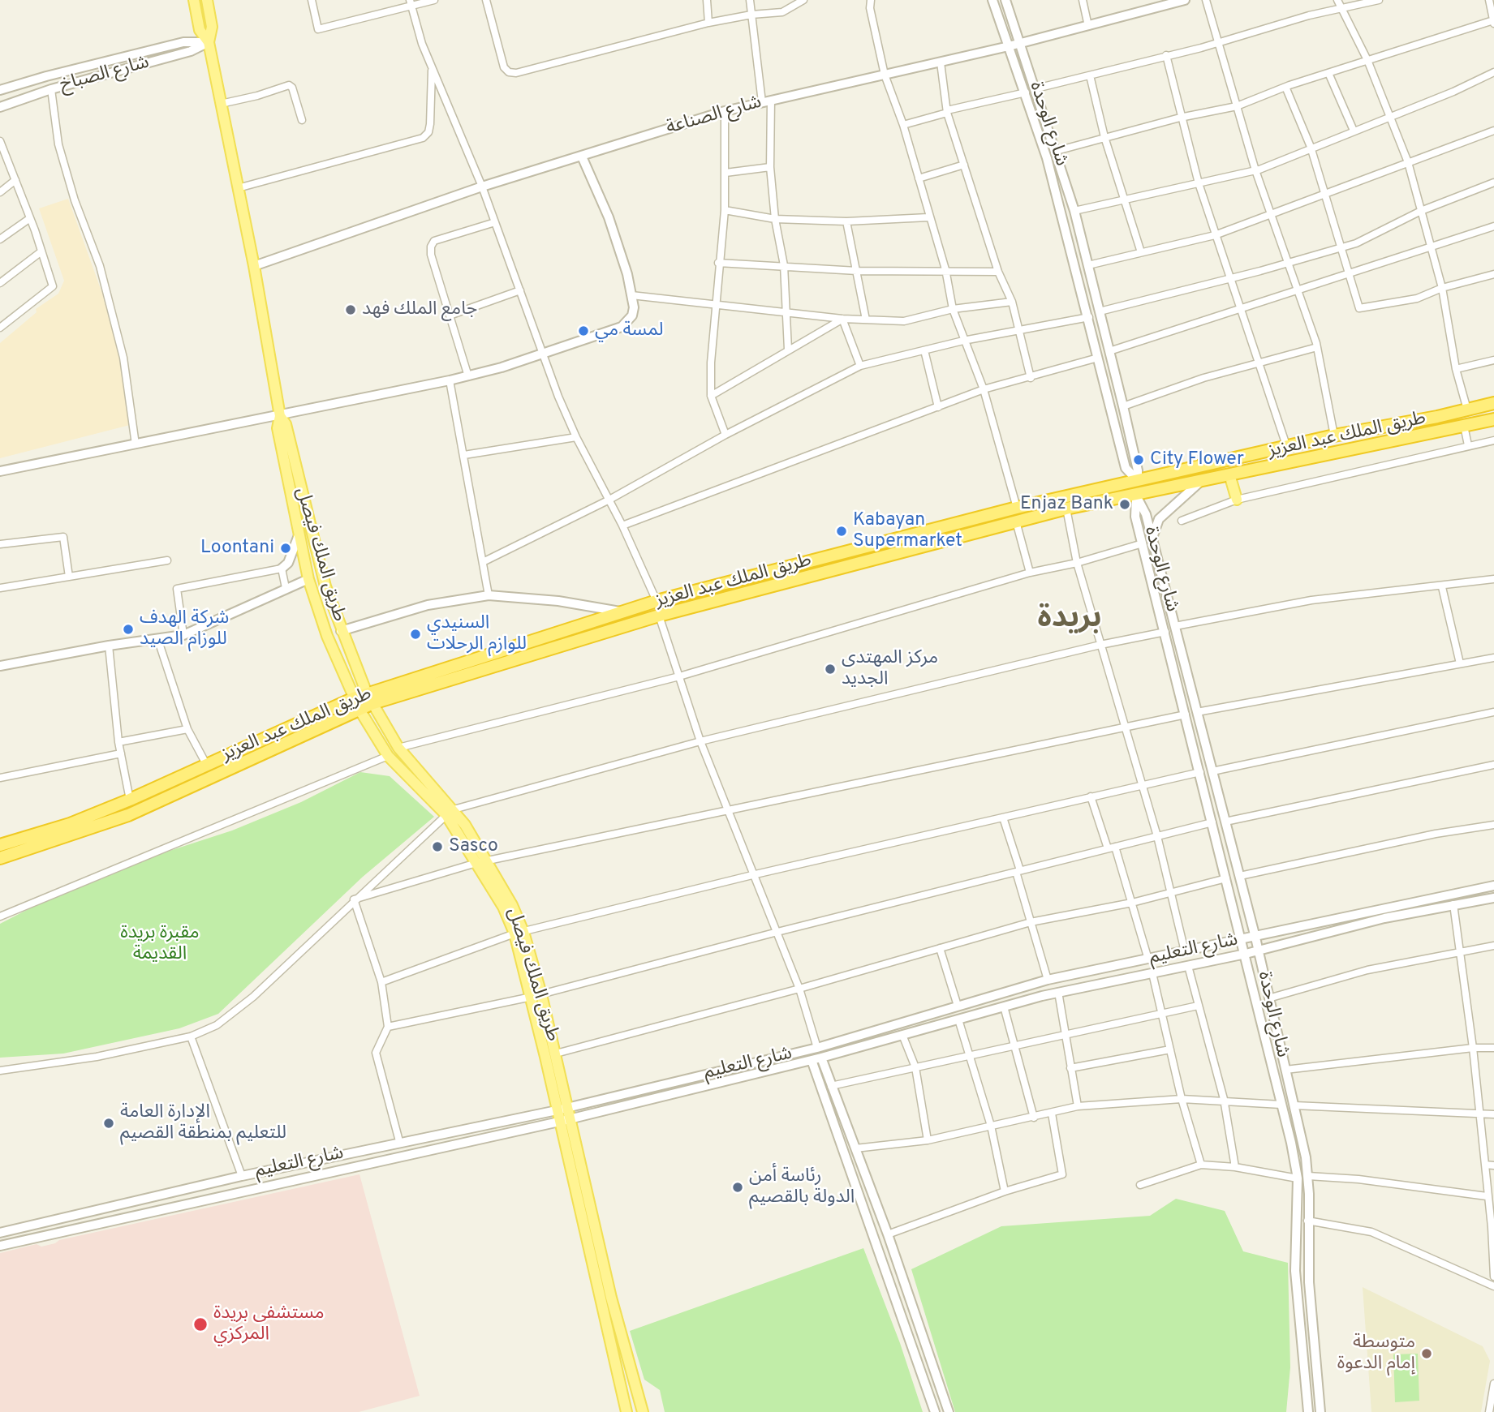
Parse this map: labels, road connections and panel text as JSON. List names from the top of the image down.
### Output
{
  "streets": {
    "highway": ["طريق الملك عبد العزيز"],
    "main road": ["طريق الملك فيصل"],
    "street": [
      "شارع الصباخ",
      "شارع الصناعة",
      "شارع الوحدة",
      "شارع التعليم"
    ]
  },
  "crossings": [
    ["شارع الصباخ", "طريق الملك فيصل"],
    ["شارع الصناعة", "شارع الوحدة"],
    ["شارع الصناعة", "طريق الملك فيصل"],
    ["شارع الوحدة", "طريق الملك عبد العزيز"],
    ["شارع الوحدة", "شارع التعليم"],
    ["طريق الملك عبد العزيز", "طريق الملك فيصل"],
    ["طريق الملك فيصل", "شارع التعليم"]
  ],
  "districts": ["بريدة"],
  "parks": ["مقبرة بريدة القديمة"],
  "places": [
    "جامع الملك فهد",
    "لمسة مي",
    "City Flower",
    "Enjaz Bank",
    "Kabayan Supermarket",
    "Loontani",
    "شركة الهدف للوزام الصيد",
    "السنيدي للوازم الرحلات",
    "مركز المهتدى الجديد",
    "Sasco",
    "الإدارة العامة للتعليم بمنطقة القصيم",
    "رئاسة أمن الدولة بالقصيم",
    "مستشفى بريدة المركزي",
    "متوسطة إمام الدعوة"
  ]
}
